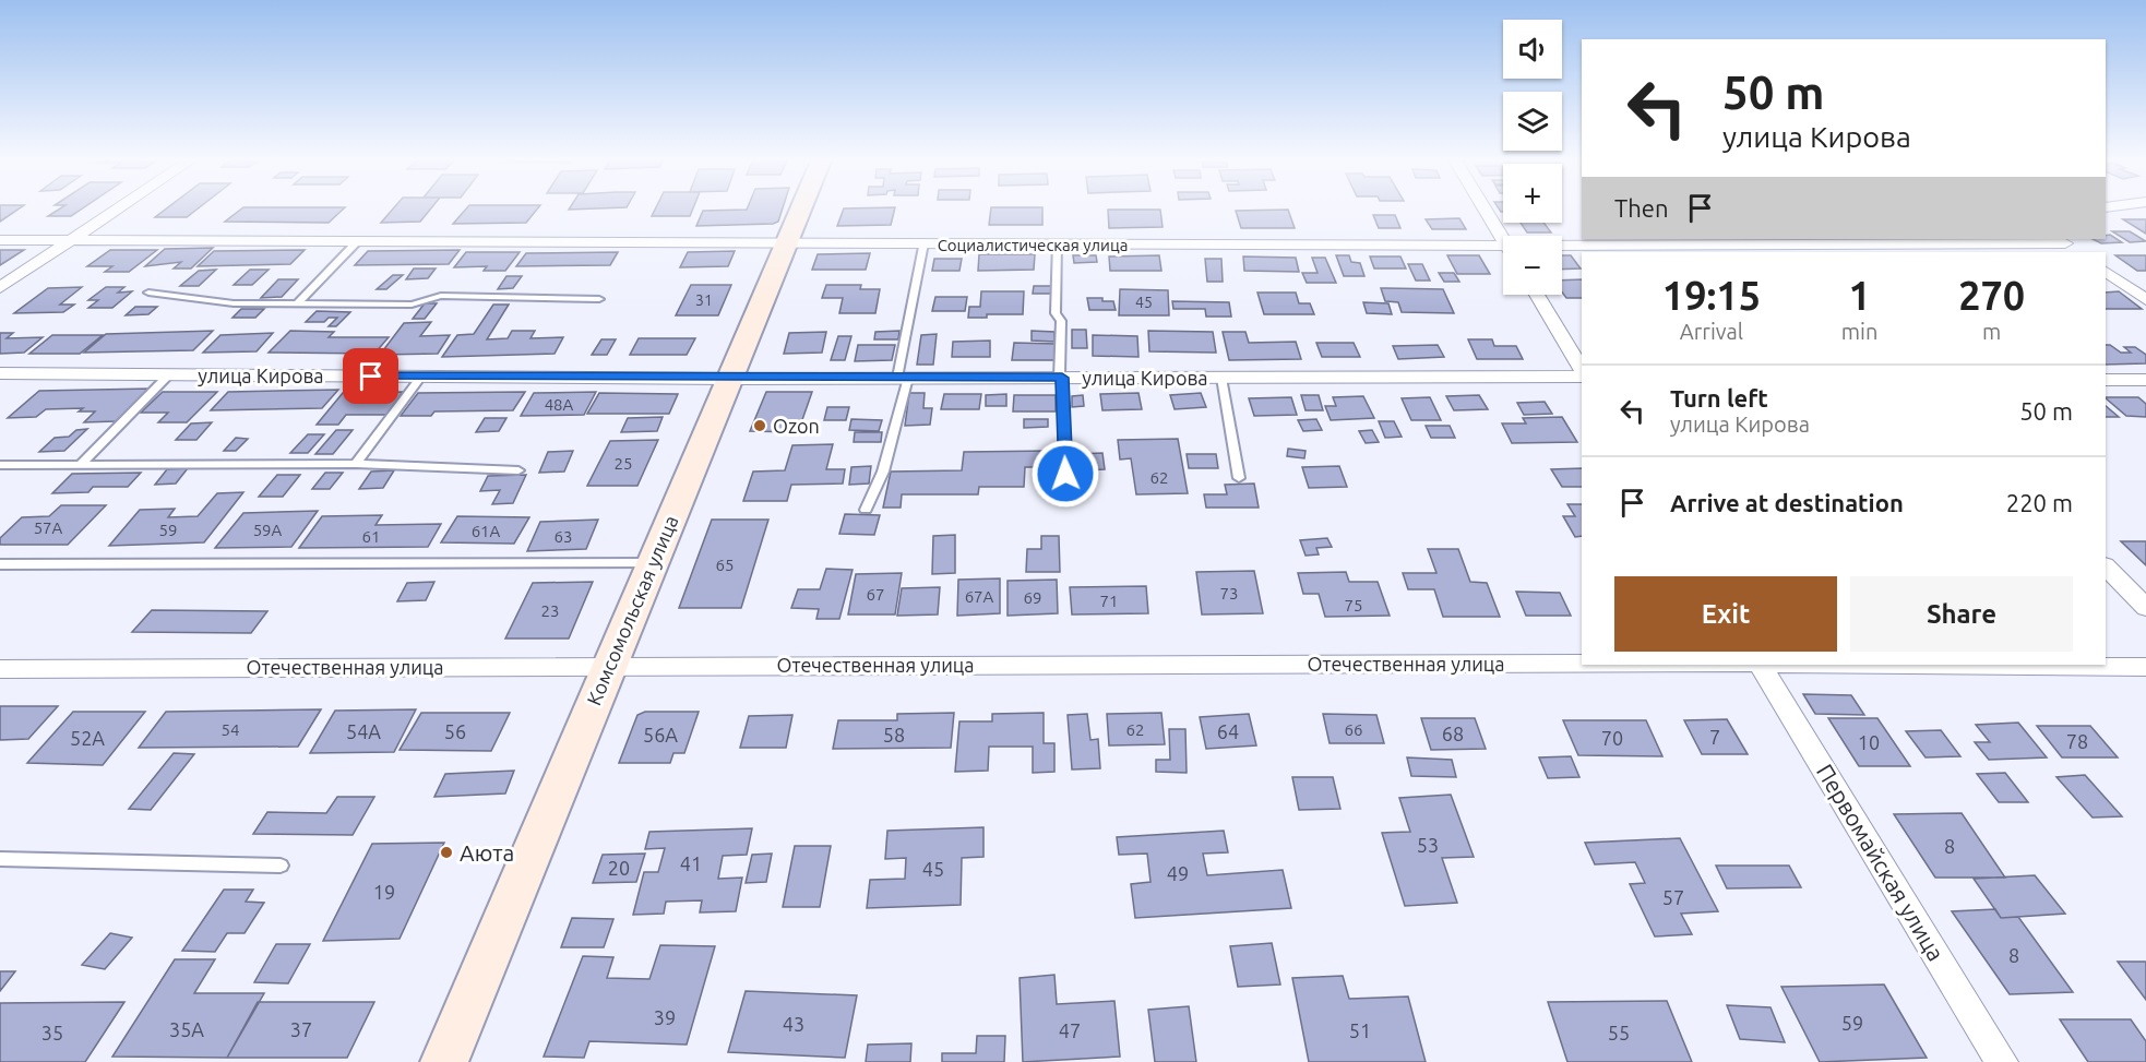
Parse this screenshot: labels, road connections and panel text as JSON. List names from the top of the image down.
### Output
{
  "streets": {
    "main road": ["Комсомольская улица"],
    "street": [
      "Социалистическая улица",
      "улица Кирова",
      "Отечественная улица",
      "Первомайская улица"
    ]
  },
  "crossings": [
    ["Социалистическая улица", "Комсомольская улица"],
    ["улица Кирова", "Комсомольская улица"],
    ["Комсомольская улица", "Отечественная улица"]
  ],
  "places": ["Ozon", "Аюта"],
  "house_numbers": [
    "31",
    "45",
    "48А",
    "25",
    "62",
    "57А",
    "59",
    "59А",
    "61А",
    "61",
    "63",
    "65",
    "73",
    "67",
    "67А",
    "69",
    "71",
    "75",
    "23",
    "54",
    "62",
    "66",
    "54А",
    "56",
    "64",
    "68",
    "56А",
    "58",
    "7",
    "52А",
    "70",
    "78",
    "10",
    "53",
    "8",
    "41",
    "20",
    "45",
    "49",
    "19",
    "57",
    "8",
    "39",
    "59",
    "43",
    "35А",
    "37",
    "47",
    "51",
    "35",
    "55"
  ],
  "page": {
    "map_buttons": ["+", "−"],
    "turn": ["50 m", "улица Кирова"],
    "then": "Then",
    "eta": [
      "19:15",
      "Arrival",
      "1",
      "min",
      "270",
      "m"
    ],
    "list": [
      {
        "name": "Turn left",
        "note": "улица Кирова",
        "value": "50 m"
      },
      {
        "name": "Arrive at destination",
        "value": "220 m"
      }
    ],
    "buttons": ["Exit", "Share"]
  }
}
